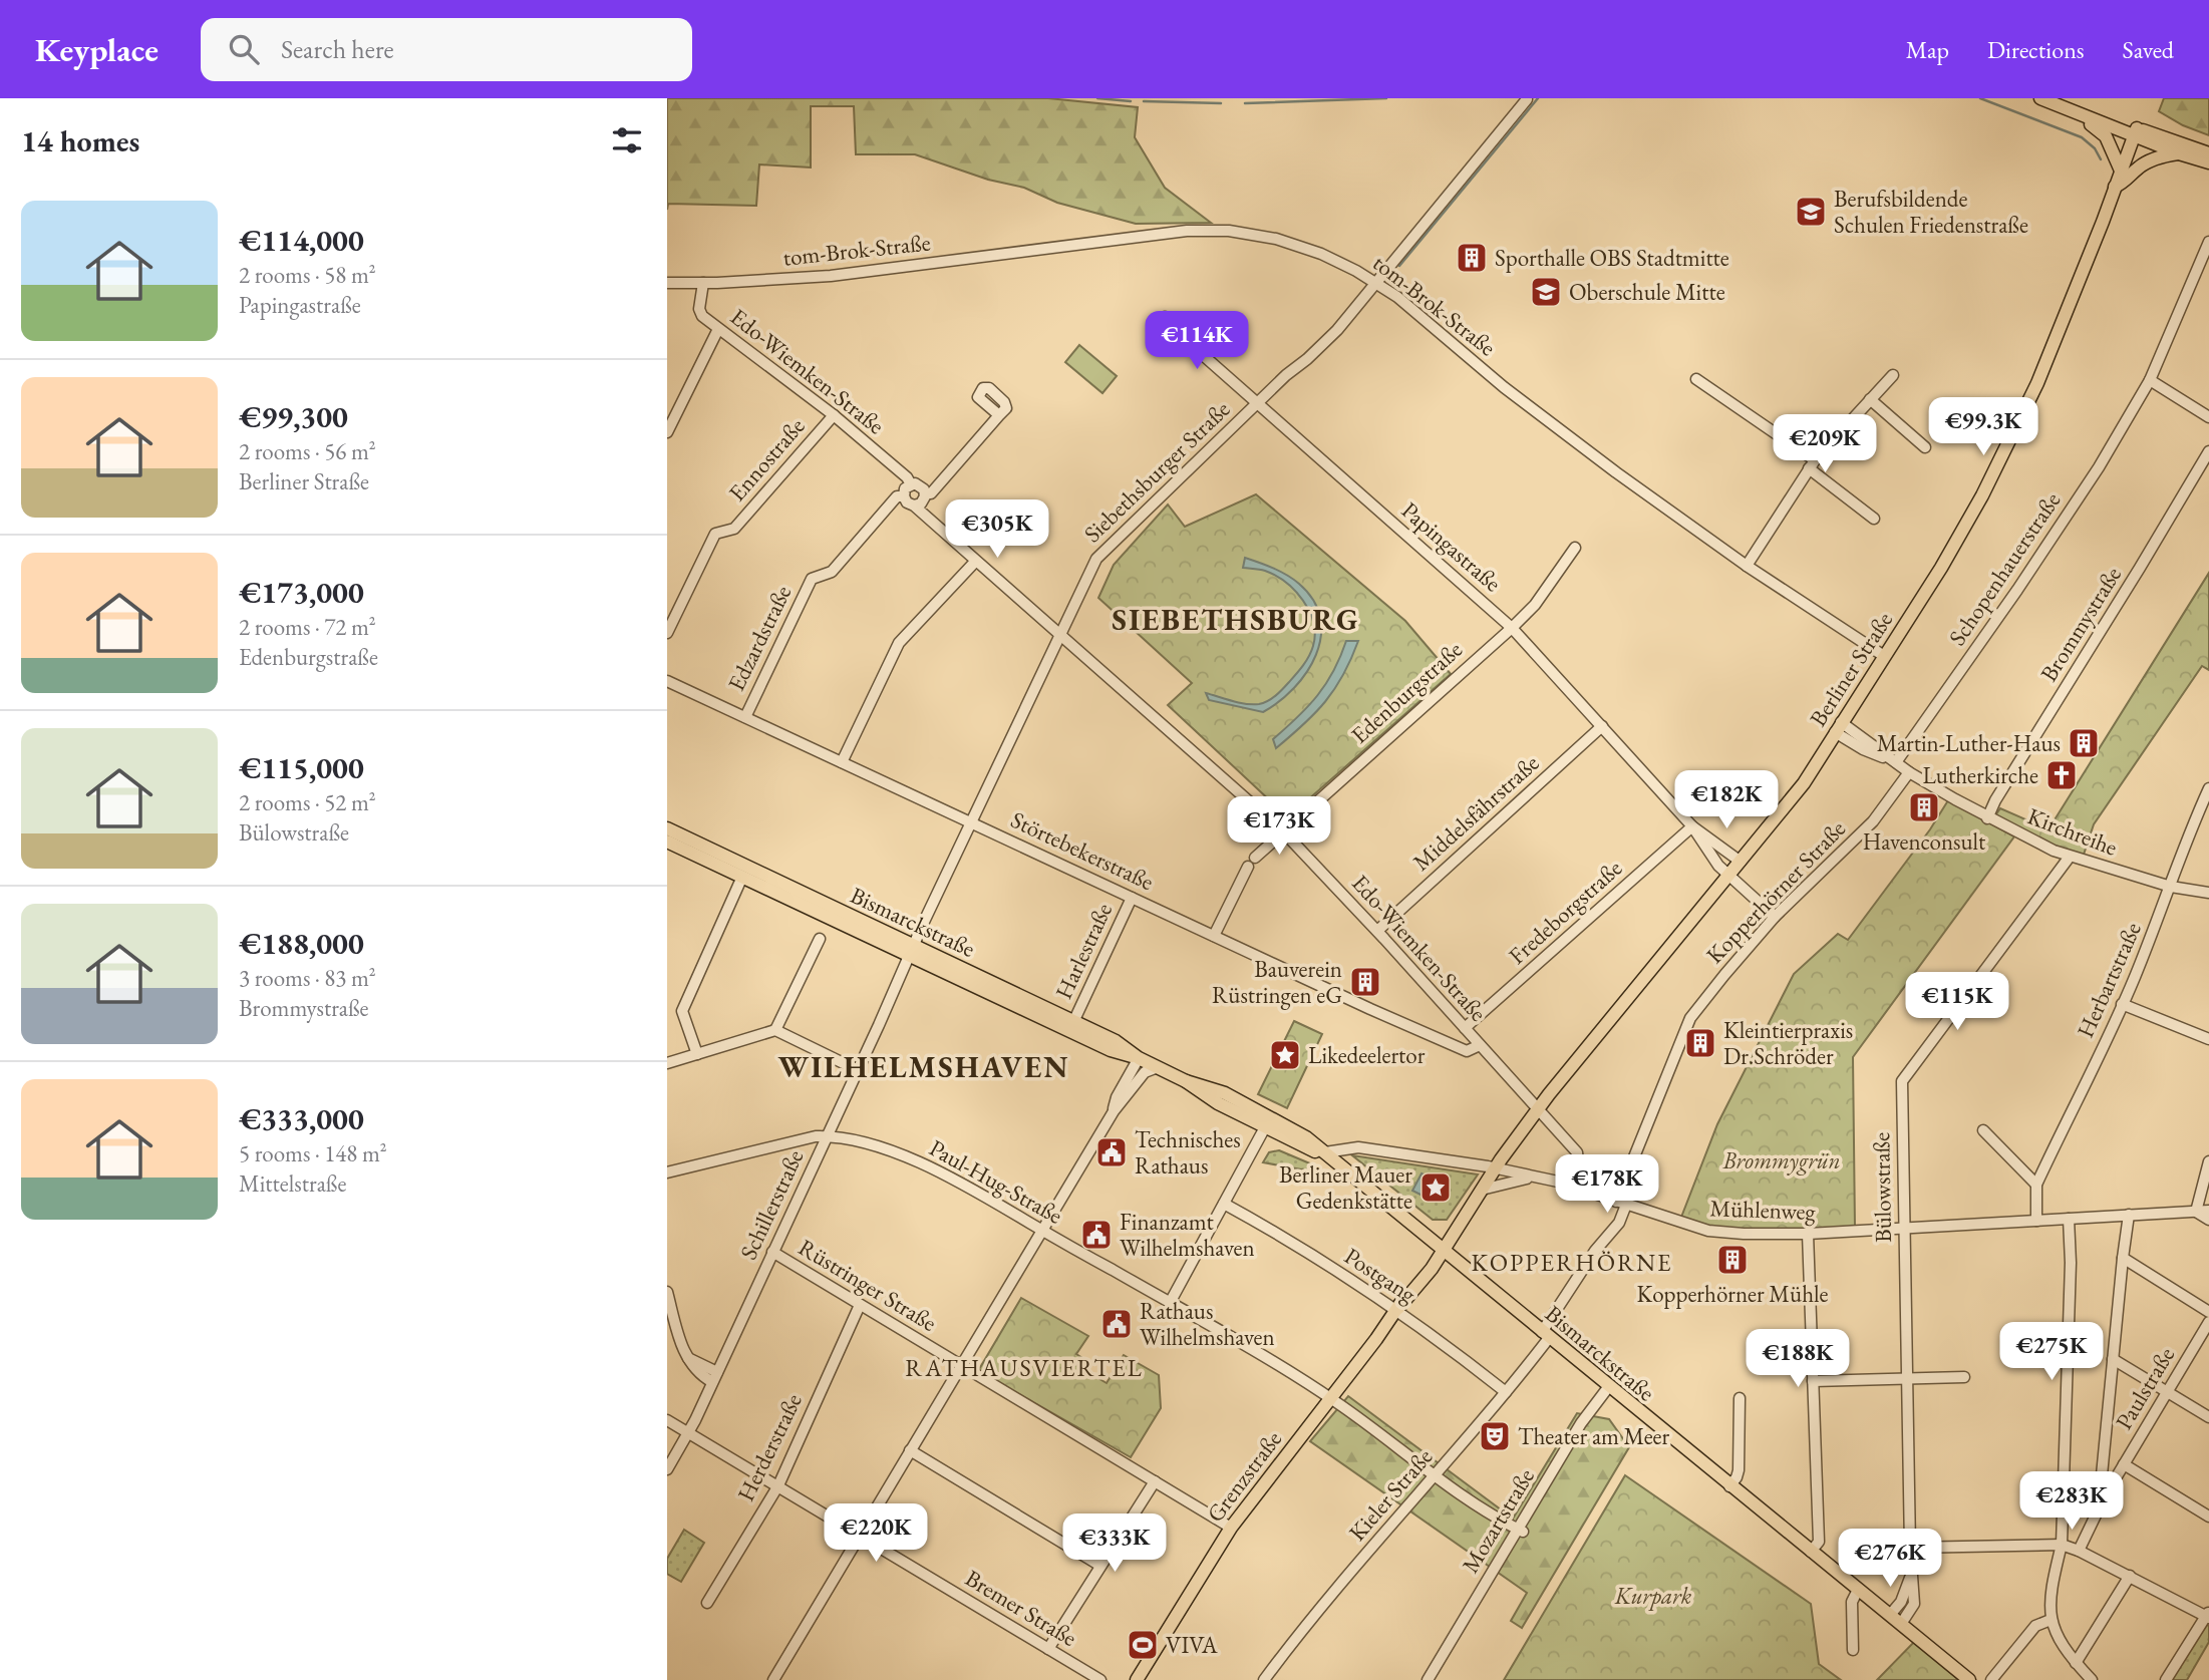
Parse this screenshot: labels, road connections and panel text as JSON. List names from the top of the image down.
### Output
{
  "streets": {
    "main road": ["Berliner Straße", "Bismarckstraße", "Grenzstraße"],
    "street": [
      "tom-Brok-Straße",
      "Edo-Wiemken-Straße",
      "Ennostraße",
      "Siebethsburger Straße",
      "Papingastraße",
      "Schopenhauerstraße",
      "Brommystraße",
      "Edzardstraße",
      "Edenburgstraße",
      "Middelsfährstraße",
      "Kirchreihe",
      "Störtebekerstraße",
      "Kopperhörner Straße",
      "Fredeborgstraße",
      "Harlestraße",
      "Herbartstraße",
      "Paul-Hug-Straße",
      "Bülowstraße",
      "Schillerstraße",
      "Mühlenweg",
      "Postgang",
      "Rüstringer Straße",
      "Paulstraße",
      "Herderstraße",
      "Kieler Straße",
      "Mozartstraße",
      "Bremer Straße"
    ]
  },
  "crossings": [
    ["tom-Brok-Straße", "Edo-Wiemken-Straße"],
    ["tom-Brok-Straße", "Siebethsburger Straße"],
    ["tom-Brok-Straße", "Berliner Straße"],
    ["Edo-Wiemken-Straße", "Ennostraße"],
    ["Edo-Wiemken-Straße", "Siebethsburger Straße"],
    ["Edo-Wiemken-Straße", "Edzardstraße"],
    ["Edo-Wiemken-Straße", "Berliner Straße"],
    ["Edo-Wiemken-Straße", "Edenburgstraße"],
    ["Edo-Wiemken-Straße", "Middelsfährstraße"],
    ["Edo-Wiemken-Straße", "Störtebekerstraße"],
    ["Edo-Wiemken-Straße", "Fredeborgstraße"],
    ["Edo-Wiemken-Straße", "Mühlenweg"],
    ["Siebethsburger Straße", "Papingastraße"],
    ["Siebethsburger Straße", "Störtebekerstraße"],
    ["Siebethsburger Straße", "Bismarckstraße"],
    ["Siebethsburger Straße", "Schillerstraße"],
    ["Papingastraße", "Berliner Straße"],
    ["Papingastraße", "Edenburgstraße"],
    ["Papingastraße", "Middelsfährstraße"],
    ["Papingastraße", "Kopperhörner Straße"],
    ["Papingastraße", "Fredeborgstraße"],
    ["Schopenhauerstraße", "Kirchreihe"],
    ["Brommystraße", "Kirchreihe"],
    ["Edzardstraße", "Störtebekerstraße"],
    ["Berliner Straße", "Kirchreihe"],
    ["Berliner Straße", "Mühlenweg"],
    ["Berliner Straße", "Grenzstraße"],
    ["Edenburgstraße", "Störtebekerstraße"],
    ["Kirchreihe", "Kopperhörner Straße"],
    ["Kirchreihe", "Herbartstraße"],
    ["Kirchreihe", "Bülowstraße"],
    ["Störtebekerstraße", "Harlestraße"],
    ["Kopperhörner Straße", "Bismarckstraße"],
    ["Kopperhörner Straße", "Mühlenweg"],
    ["Kopperhörner Straße", "Kieler Straße"],
    ["Bismarckstraße", "Harlestraße"],
    ["Bismarckstraße", "Bülowstraße"],
    ["Bismarckstraße", "Schillerstraße"],
    ["Bismarckstraße", "Mühlenweg"],
    ["Bismarckstraße", "Grenzstraße"],
    ["Bismarckstraße", "Kieler Straße"],
    ["Bismarckstraße", "Mozartstraße"],
    ["Herbartstraße", "Mühlenweg"],
    ["Paul-Hug-Straße", "Schillerstraße"],
    ["Paul-Hug-Straße", "Grenzstraße"],
    ["Paul-Hug-Straße", "Kieler Straße"],
    ["Paul-Hug-Straße", "Mozartstraße"],
    ["Bülowstraße", "Mühlenweg"],
    ["Schillerstraße", "Rüstringer Straße"],
    ["Schillerstraße", "Bremer Straße"],
    ["Postgang", "Grenzstraße"],
    ["Postgang", "Kieler Straße"],
    ["Rüstringer Straße", "Herderstraße"],
    ["Rüstringer Straße", "Grenzstraße"],
    ["Herderstraße", "Bremer Straße"]
  ],
  "districts": [
    "SIEBETHSBURG",
    "WILHELMSHAVEN",
    "KOPPERHÖRNE",
    "RATHAUSVIERTEL"
  ],
  "parks": ["Brommygrün", "Kurpark"],
  "places": {
    "school or university": ["Berufsbildende Schulen Friedenstraße", "Oberschule Mitte"],
    "building": [
      "Sporthalle OBS Stadtmitte",
      "Martin-Luther-Haus",
      "Havenconsult",
      "Bauverein Rüstringen eG",
      "Kleintierpraxis Dr.Schröder",
      "Kopperhörner Mühle"
    ],
    "church": ["Lutherkirche"],
    "place": ["Likedeelertor", "Berliner Mauer Gedenkstätte"],
    "public building": ["Technisches Rathaus", "Finanzamt Wilhelmshaven", "Rathaus Wilhelmshaven"],
    "theatre": ["Theater am Meer"],
    "sports": ["VIVA"]
  },
  "page": {
    "header": "Keyplace",
    "search": "Search here",
    "nav": ["Map", "Directions", "Saved"],
    "heading": "14 homes",
    "list": [
      {
        "name": "€114,000",
        "note": "2 rooms · 58 m² · Papingastraße"
      },
      {
        "name": "€99,300",
        "note": "2 rooms · 56 m² · Berliner Straße"
      },
      {
        "name": "€173,000",
        "note": "2 rooms · 72 m² · Edenburgstraße"
      },
      {
        "name": "€115,000",
        "note": "2 rooms · 52 m² · Bülowstraße"
      },
      {
        "name": "€188,000",
        "note": "3 rooms · 83 m² · Brommystraße"
      },
      {
        "name": "€333,000",
        "note": "5 rooms · 148 m² · Mittelstraße"
      }
    ],
    "price": [
      "€114K",
      "€99.3K",
      "€209K",
      "€305K",
      "€182K",
      "€173K",
      "€115K",
      "€178K",
      "€275K",
      "€188K",
      "€283K",
      "€220K",
      "€333K",
      "€276K"
    ]
  }
}
